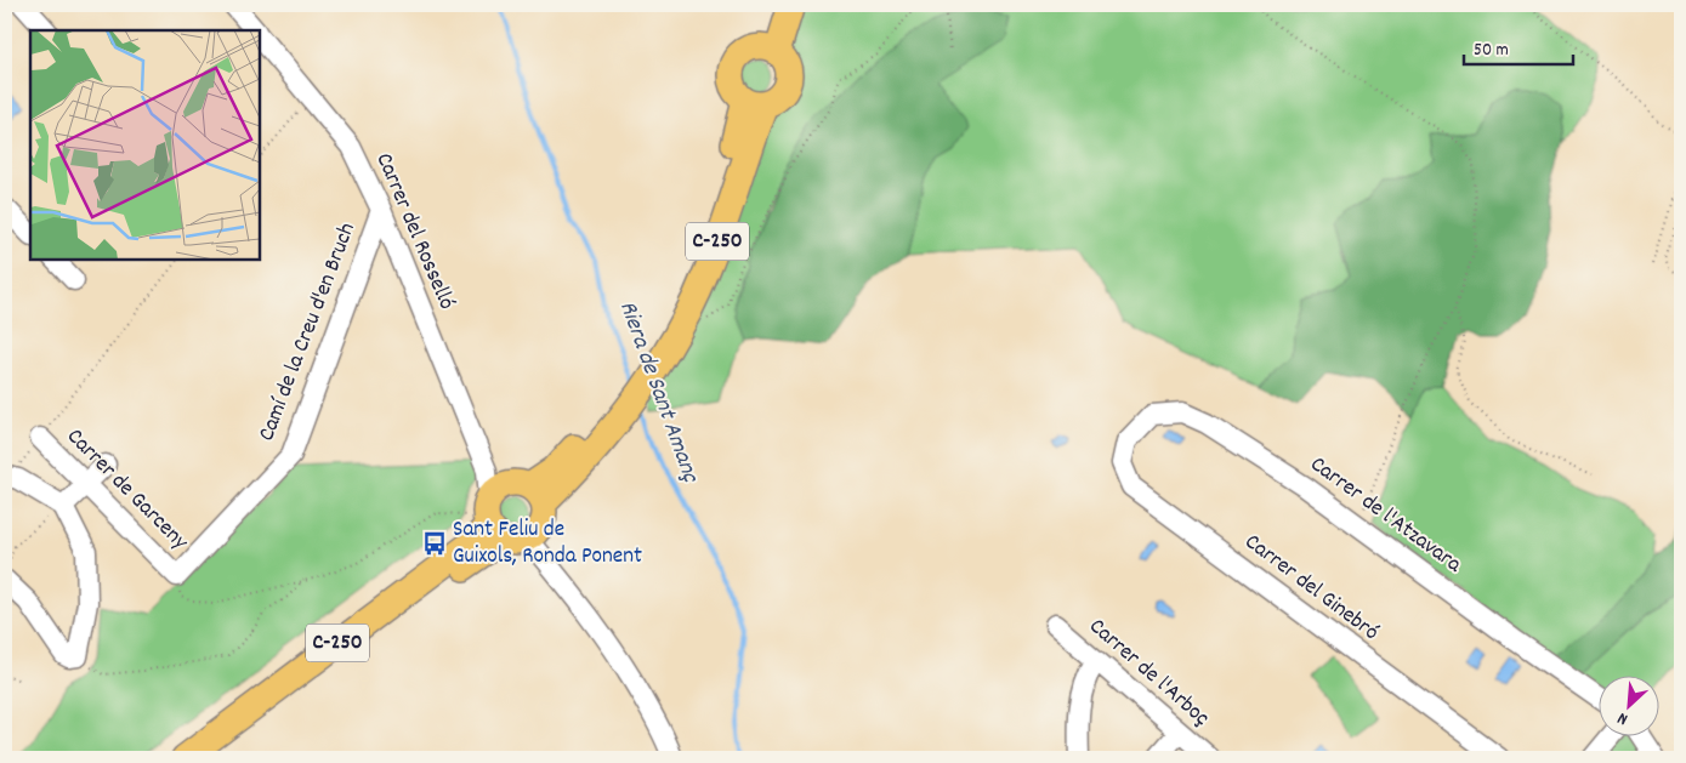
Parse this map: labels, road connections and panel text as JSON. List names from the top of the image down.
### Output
{
  "streets": {
    "main road": ["C-250"],
    "street": [
      "Carrer del Rosselló",
      "Camí de la Creu d'en Bruch",
      "Carrer de Garceny",
      "Carrer de l'Atzavara",
      "Carrer del Ginebró",
      "Carrer de l'Arboç"
    ]
  },
  "crossings": [
    ["Carrer del Rosselló", "C-250"],
    ["Carrer del Rosselló", "Camí de la Creu d'en Bruch"],
    ["Camí de la Creu d'en Bruch", "Carrer de Garceny"],
    ["Carrer de l'Atzavara", "Carrer del Ginebró"]
  ],
  "water": ["Riera de Sant Amanç"],
  "places": {
    "bus stop": ["Sant Feliu de Guixols, Ronda Ponent"]
  },
  "scale_bar": "50 m",
  "north": "bottom left"
}
